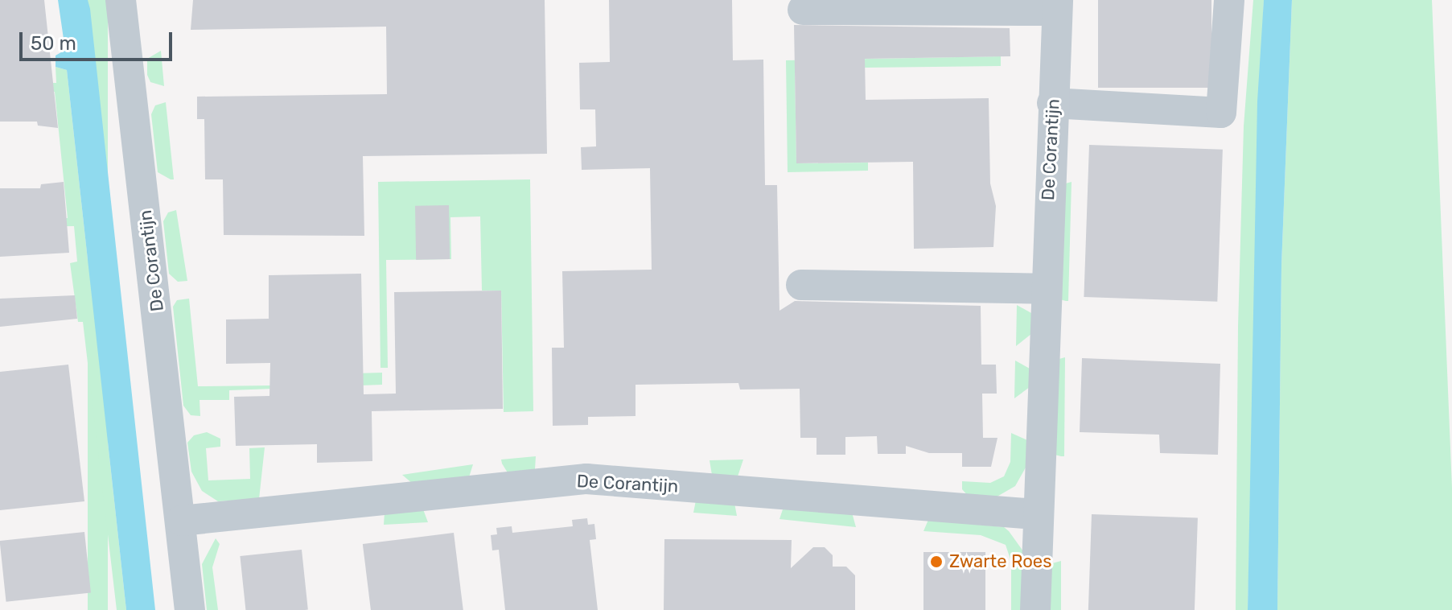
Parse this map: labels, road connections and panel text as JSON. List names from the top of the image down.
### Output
{
  "streets": {
    "street": ["De Corantijn"]
  },
  "places": ["Zwarte Roes"],
  "scale_bar": "50 m"
}
